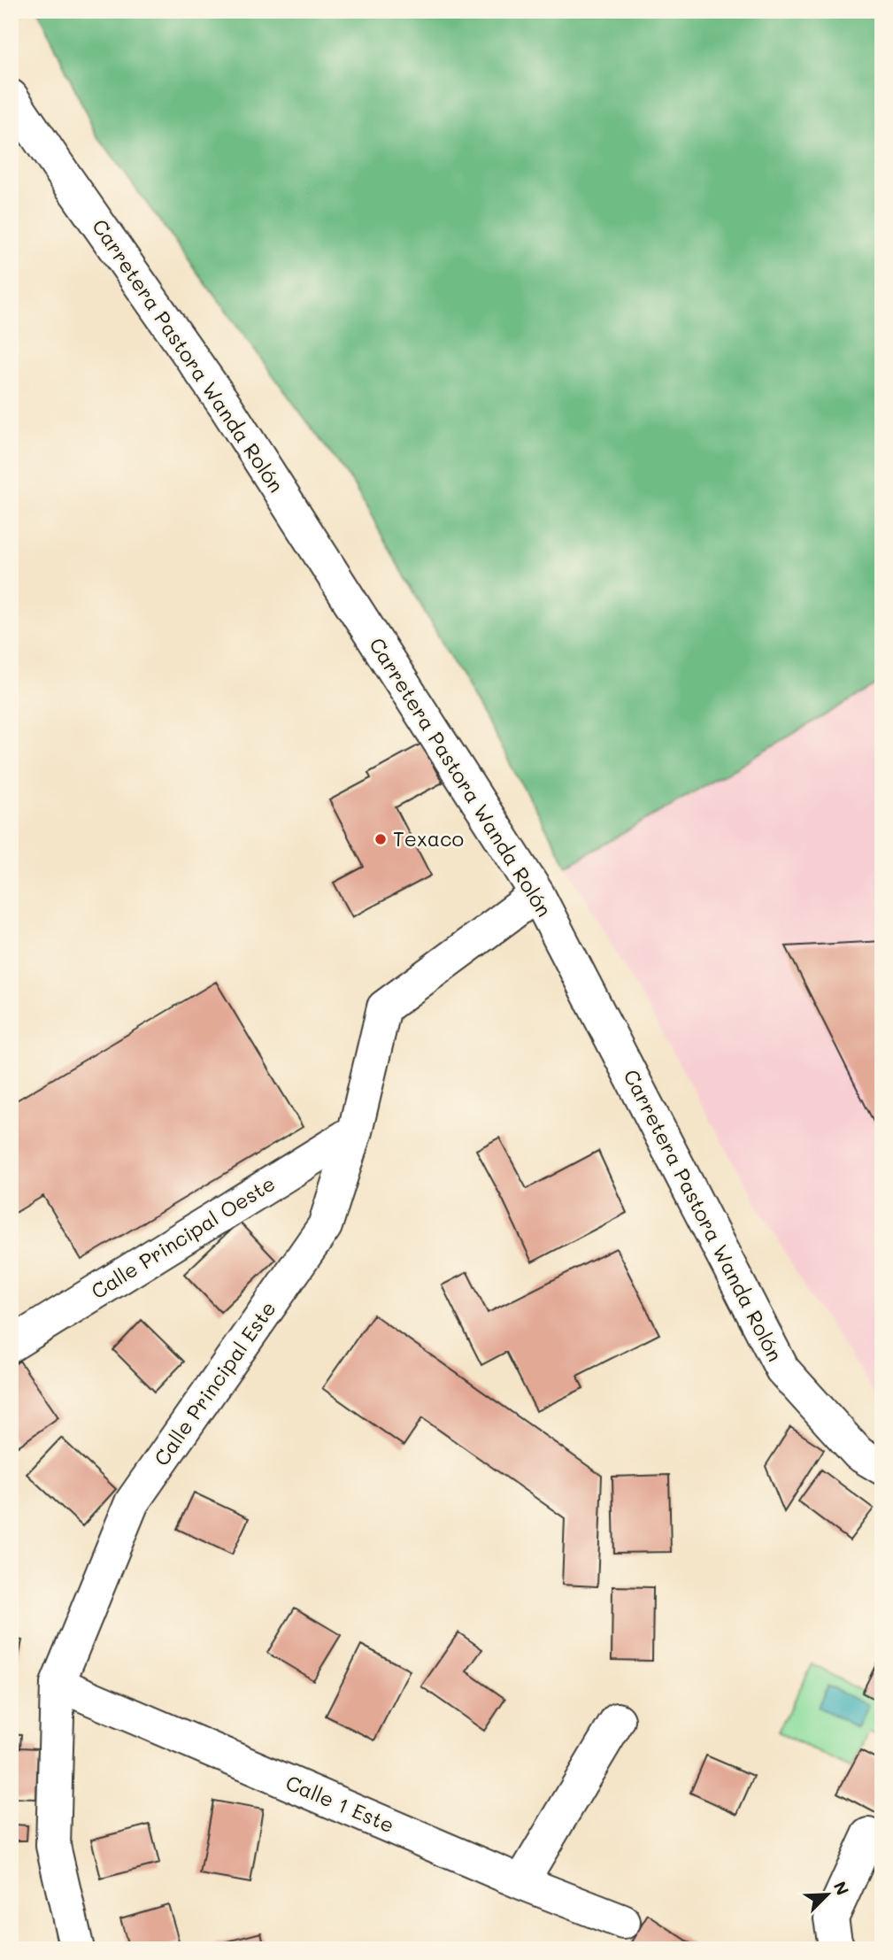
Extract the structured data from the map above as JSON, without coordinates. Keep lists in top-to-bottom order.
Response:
{
  "streets": {
    "street": [
      "Carretera Pastora Wanda Rolón",
      "Calle Principal Oeste",
      "Calle Principal Este",
      "Calle 1 Este"
    ]
  },
  "crossings": [
    ["Carretera Pastora Wanda Rolón", "Calle Principal Este"],
    ["Calle Principal Oeste", "Calle Principal Este"],
    ["Calle Principal Este", "Calle 1 Este"]
  ],
  "places": ["Texaco"],
  "north": "top right"
}
